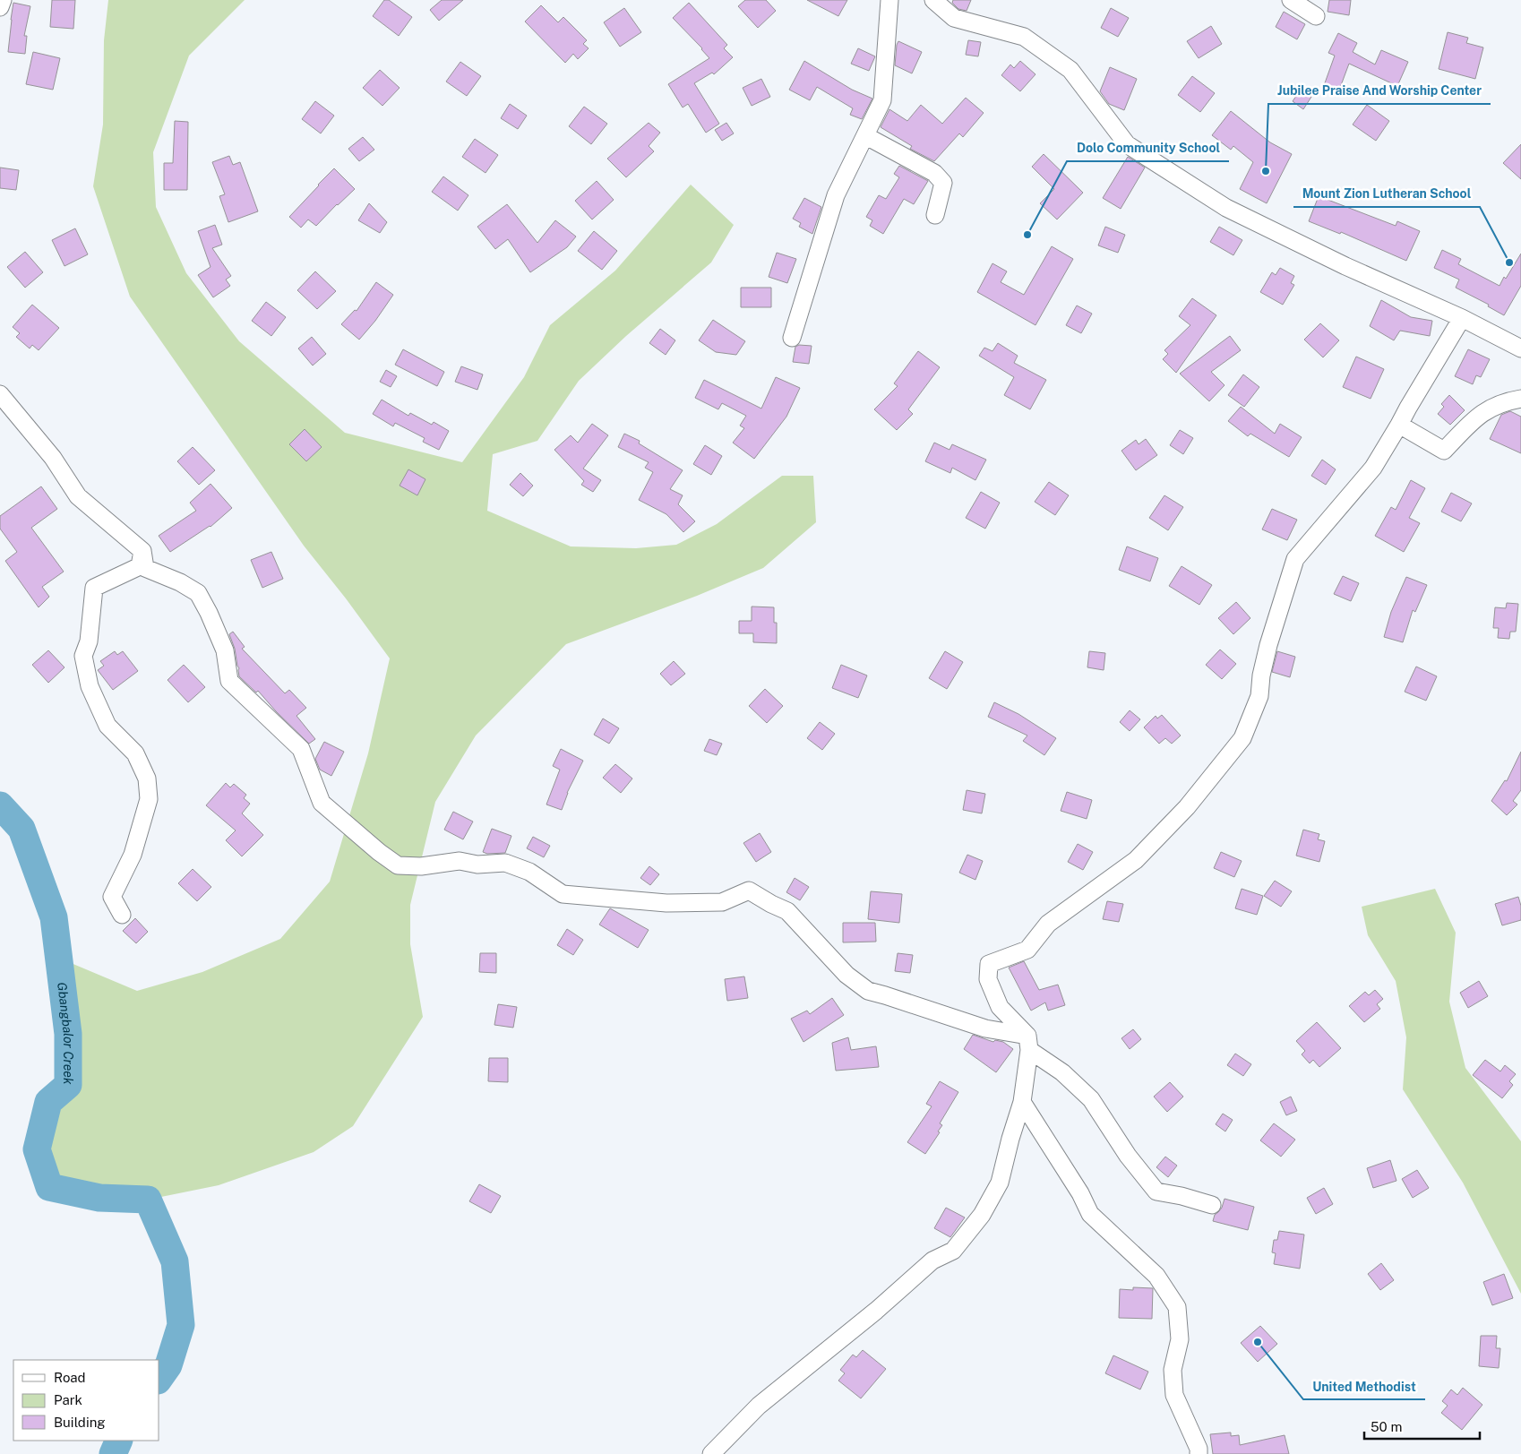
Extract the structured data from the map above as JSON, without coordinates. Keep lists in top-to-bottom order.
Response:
{
  "water": ["Gbangbalor Creek"],
  "places": [
    "Jubilee Praise And Worship Center",
    "Dolo Community School",
    "Mount Zion Lutheran School",
    "United Methodist"
  ],
  "legend": ["Road", "Park", "Building"],
  "scale_bar": "50 m"
}
